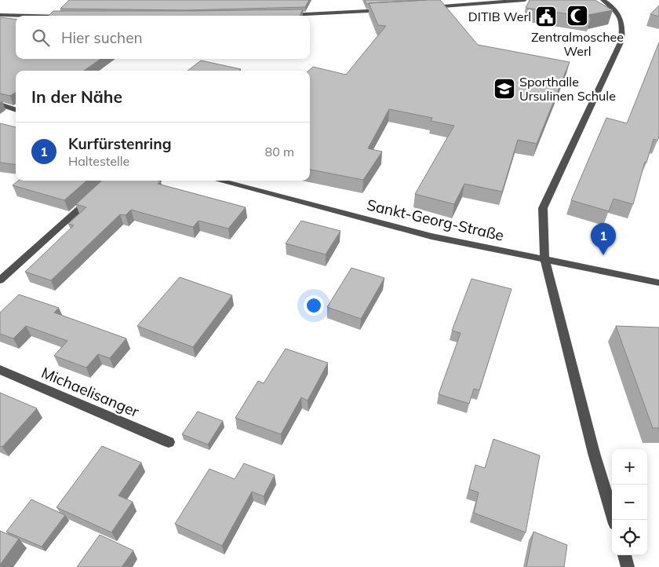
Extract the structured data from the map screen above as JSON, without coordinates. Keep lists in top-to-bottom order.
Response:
{
  "streets": {
    "street": ["Sankt-Georg-Straße", "Michaelisanger"]
  },
  "places": {
    "mosque": ["Zentralmoschee Werl"],
    "public building": ["DITIB Werl"],
    "school or university": ["Sporthalle Ursulinen Schule"]
  },
  "page": {
    "search": "Hier suchen",
    "heading": "In der Nähe",
    "list": [
      {
        "mark": "1",
        "name": "Kurfürstenring",
        "note": "Haltestelle",
        "value": "80 m"
      }
    ],
    "pins": "1",
    "map_buttons": ["+", "−"]
  }
}
